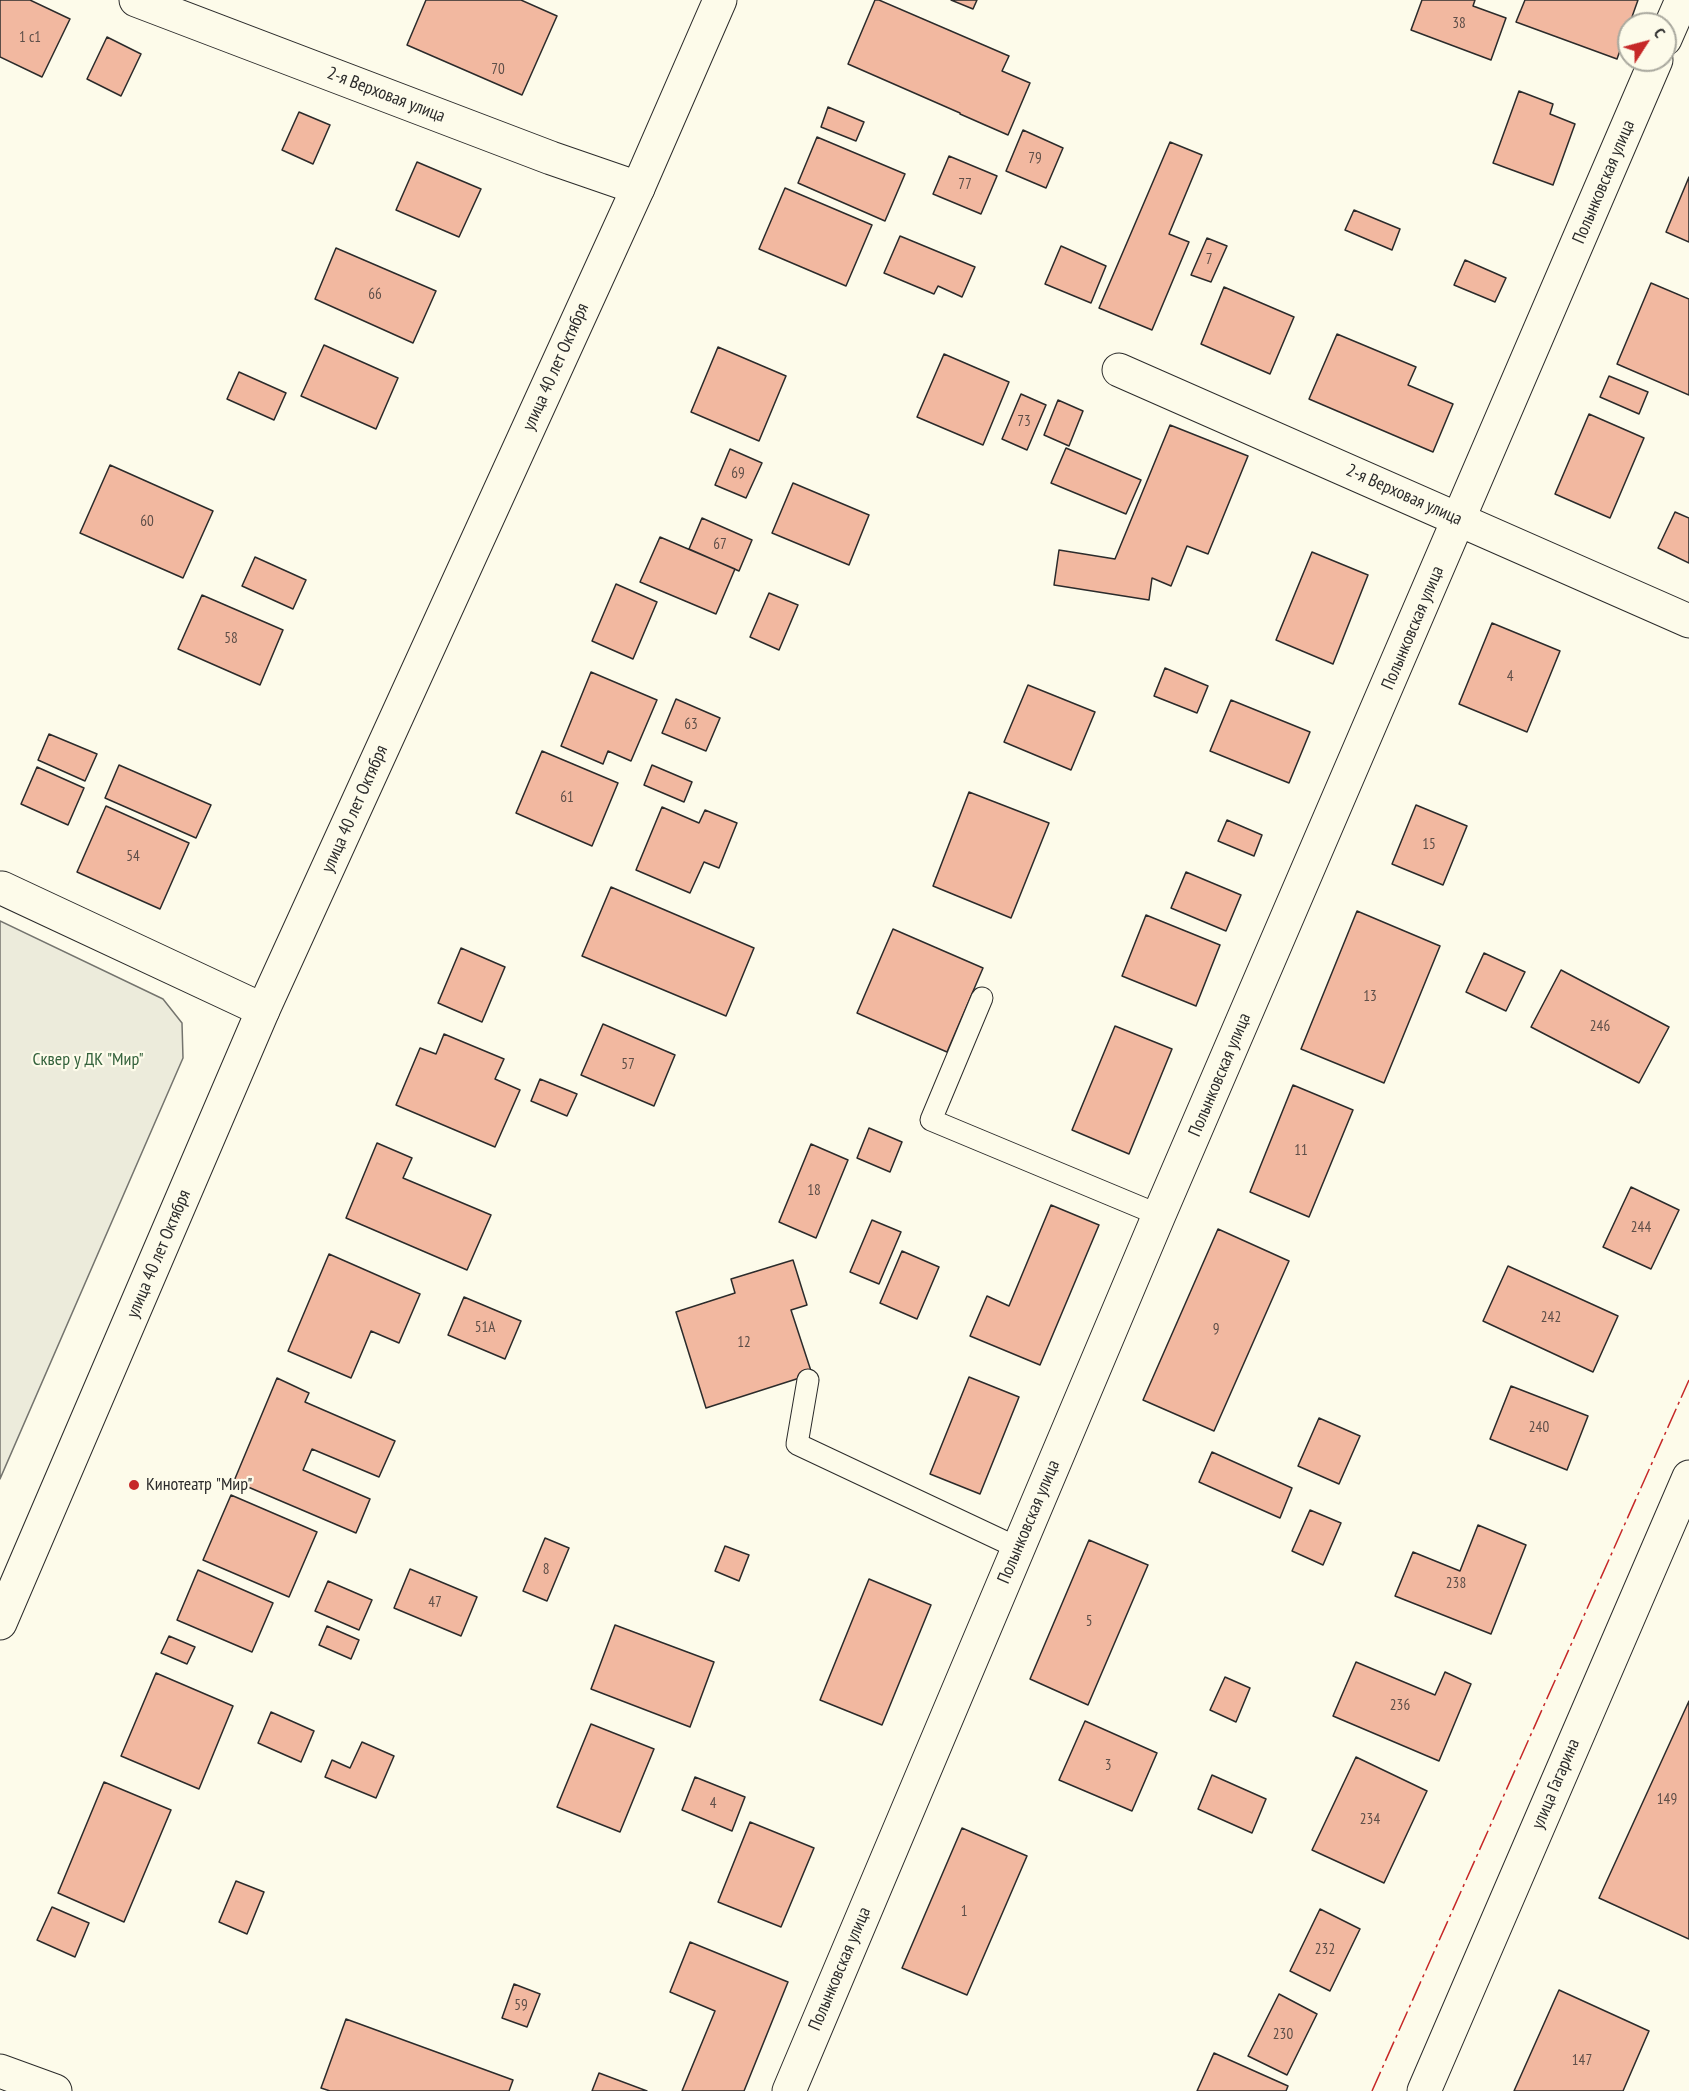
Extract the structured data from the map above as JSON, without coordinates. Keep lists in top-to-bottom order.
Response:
{
  "streets": {
    "street": [
      "2-я Верховая улица",
      "Полынковская улица",
      "улица 40 лет Октября",
      "улица Гагарина"
    ]
  },
  "crossings": [
    ["2-я Верховая улица", "Полынковская улица"],
    ["2-я Верховая улица", "улица 40 лет Октября"]
  ],
  "parks": ["Сквер у ДК \"Мир\""],
  "places": ["Кинотеатр \"Мир\""],
  "house_numbers": [
    "38",
    "1 с1",
    "70",
    "79",
    "77",
    "7",
    "66",
    "73",
    "69",
    "60",
    "67",
    "58",
    "4",
    "63",
    "61",
    "15",
    "54",
    "13",
    "246",
    "57",
    "11",
    "18",
    "244",
    "242",
    "51А",
    "9",
    "12",
    "240",
    "8",
    "238",
    "47",
    "5",
    "236",
    "3",
    "149",
    "4",
    "234",
    "1",
    "232",
    "59",
    "230",
    "147"
  ],
  "north": "top right"
}
